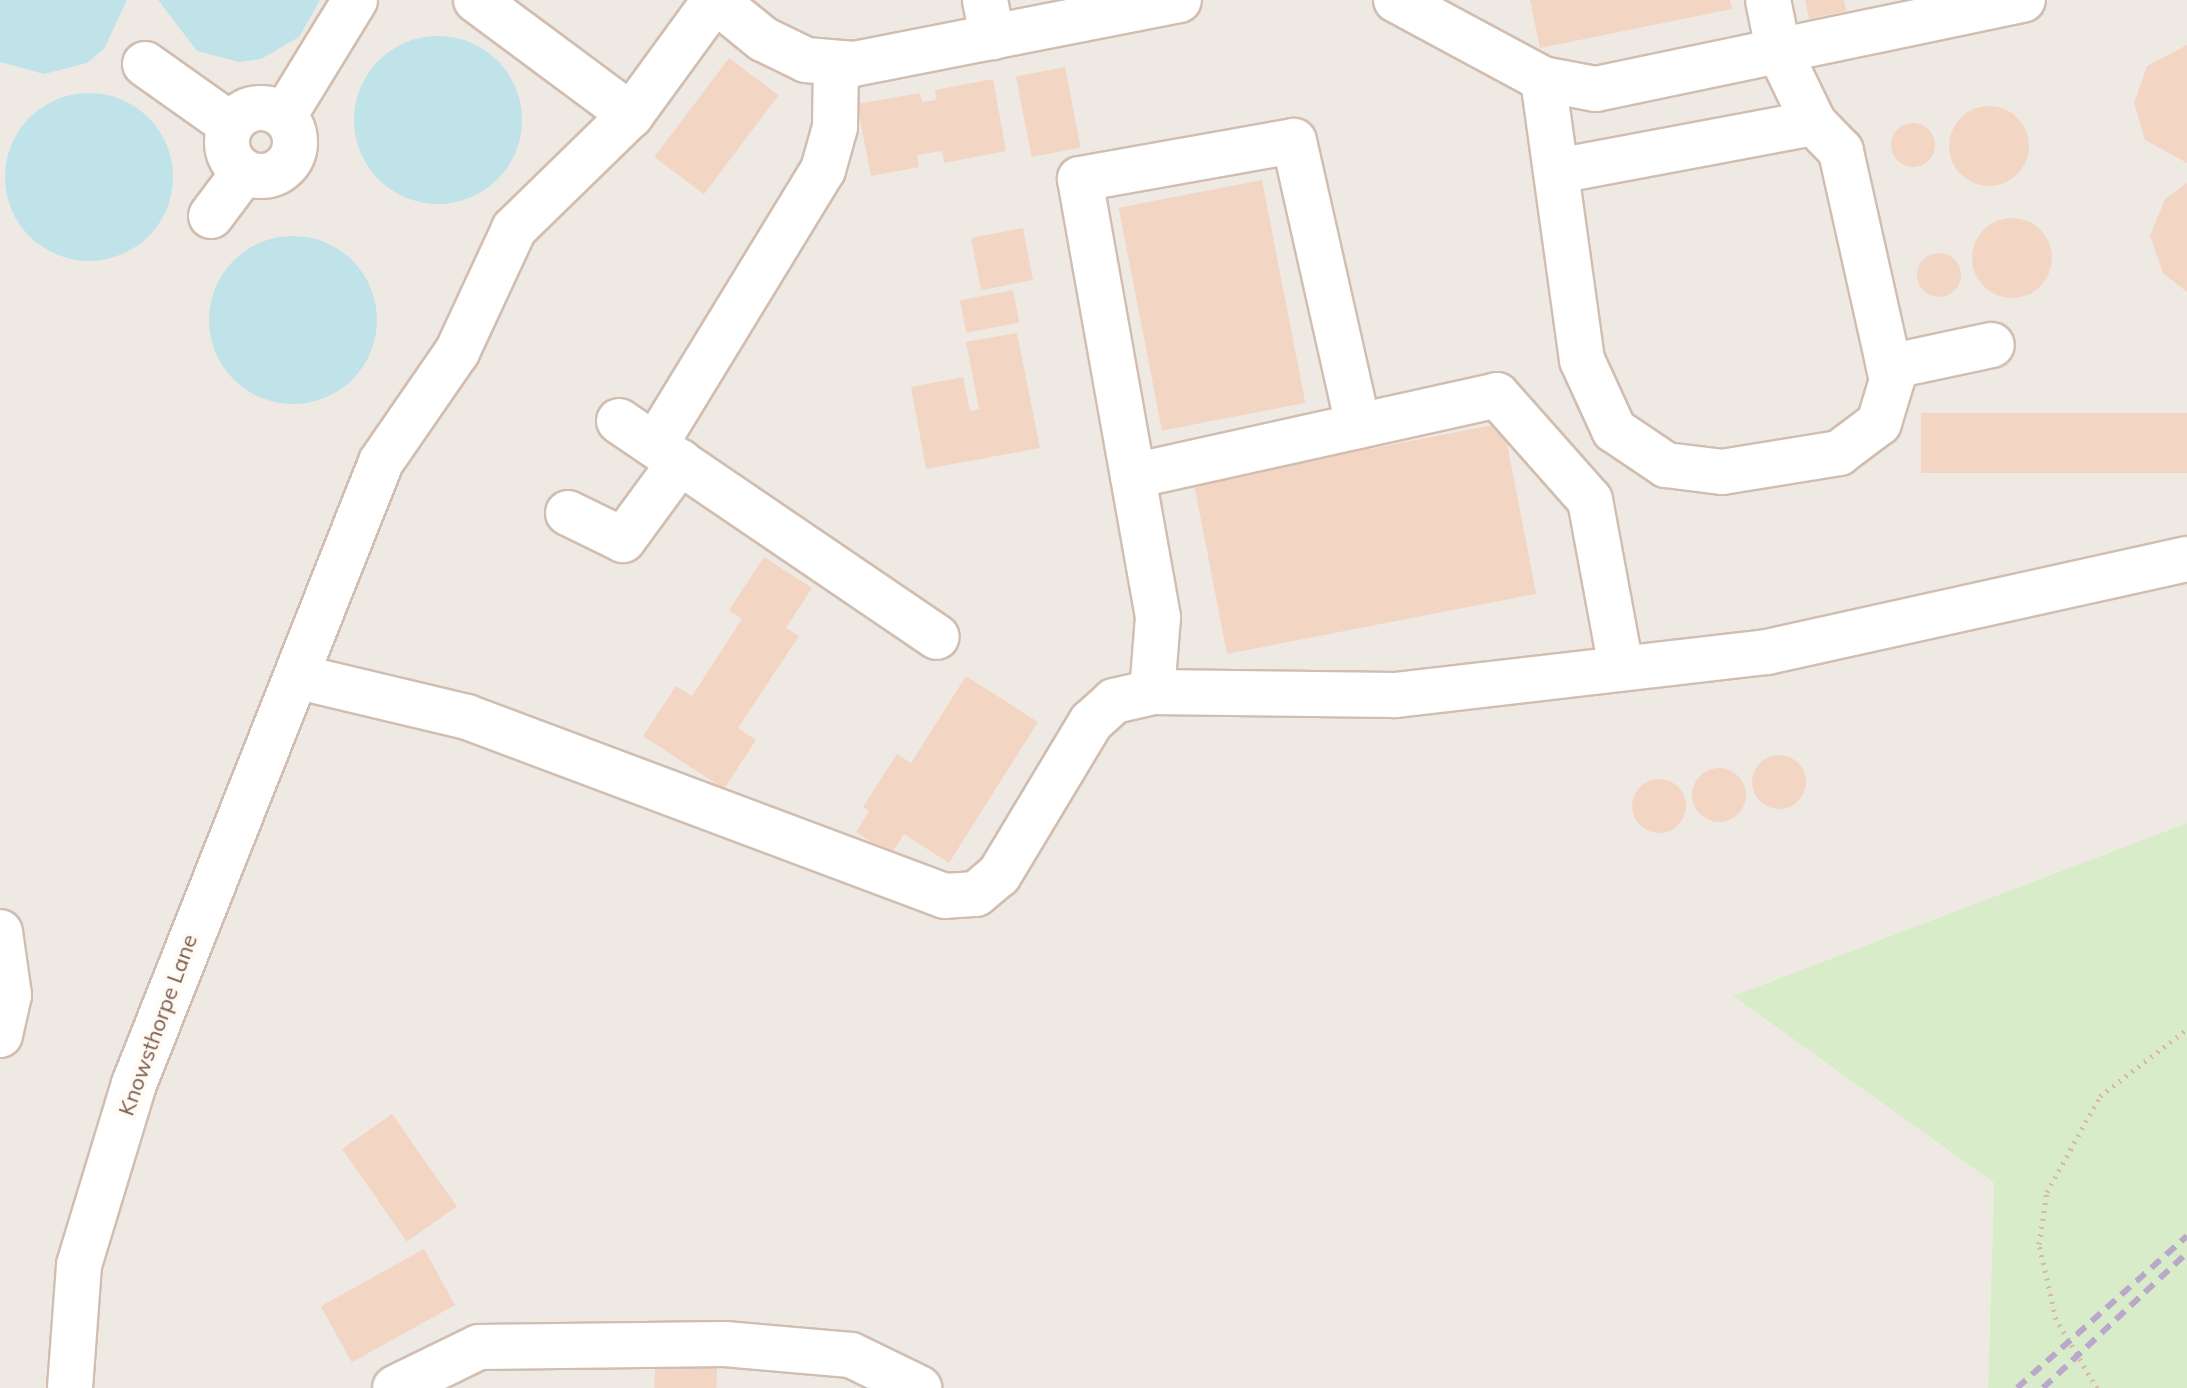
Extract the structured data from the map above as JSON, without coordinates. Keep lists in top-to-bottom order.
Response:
{
  "streets": {
    "street": ["Knowsthorpe Lane"]
  }
}
